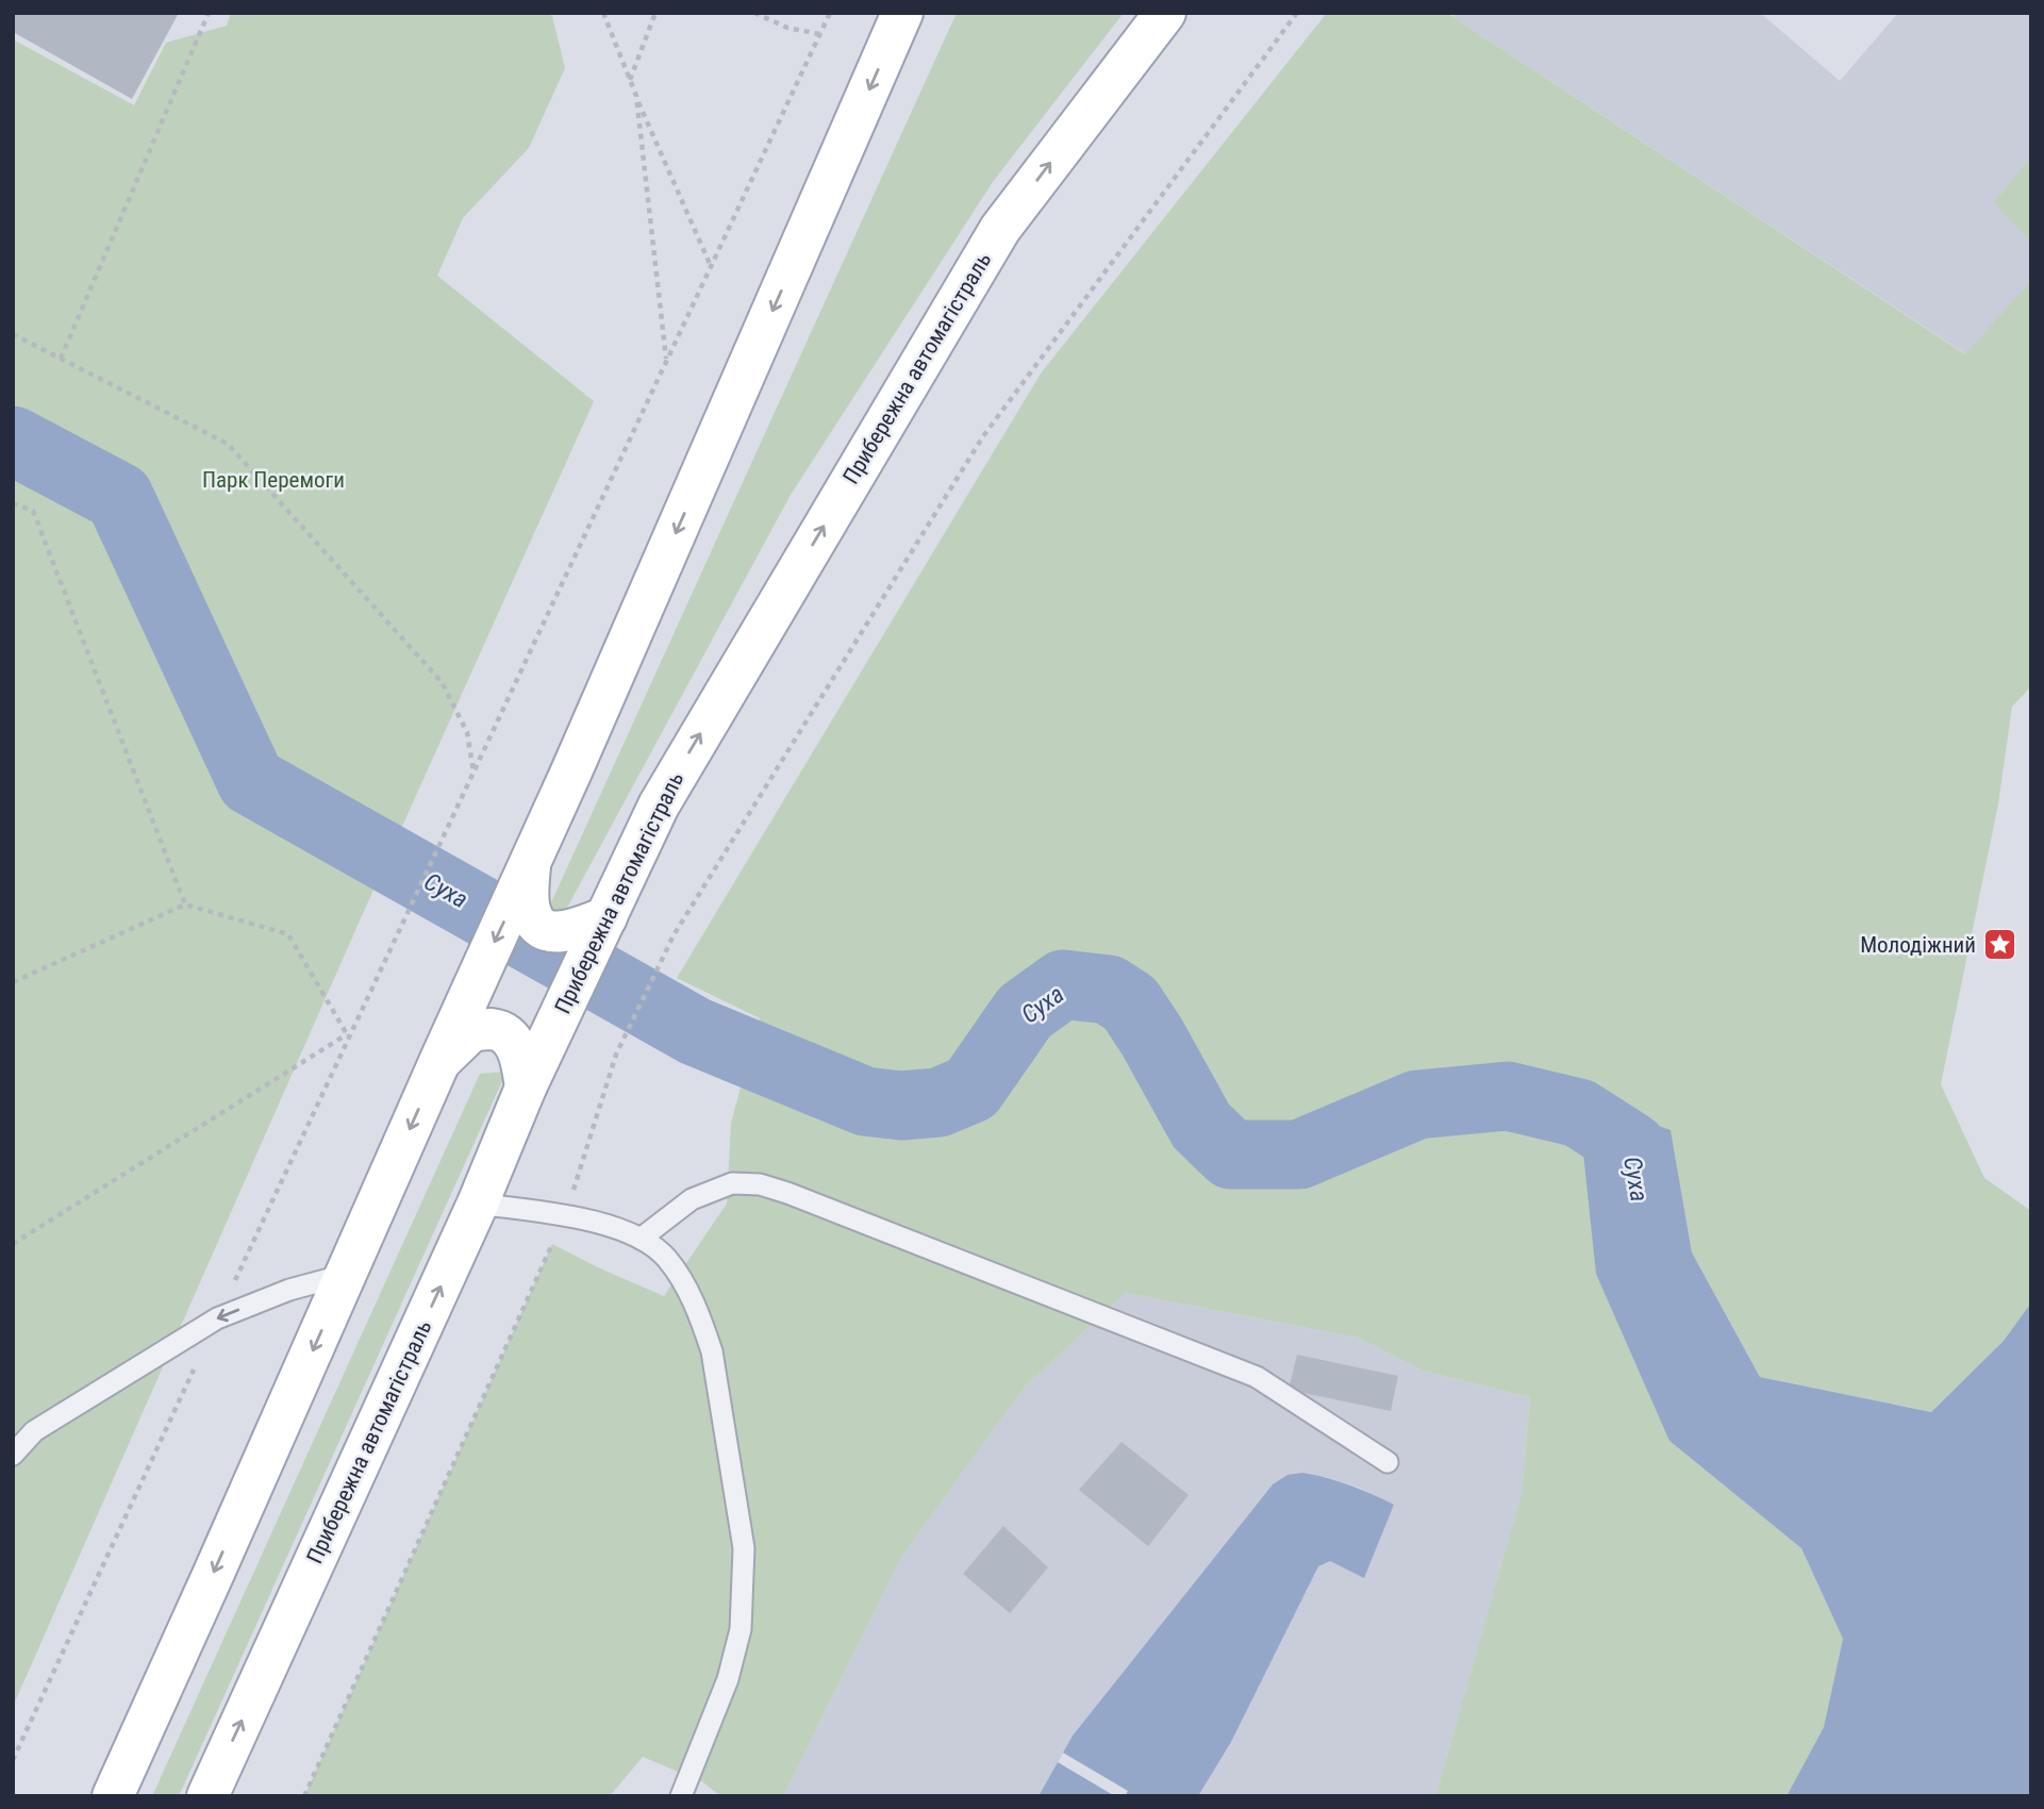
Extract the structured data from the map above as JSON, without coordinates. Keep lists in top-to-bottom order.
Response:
{
  "streets": {
    "main road": ["Прибережна автомагістраль"]
  },
  "water": ["Суха"],
  "parks": ["Парк Перемоги"],
  "places": {
    "place": ["Молодіжний"]
  }
}
